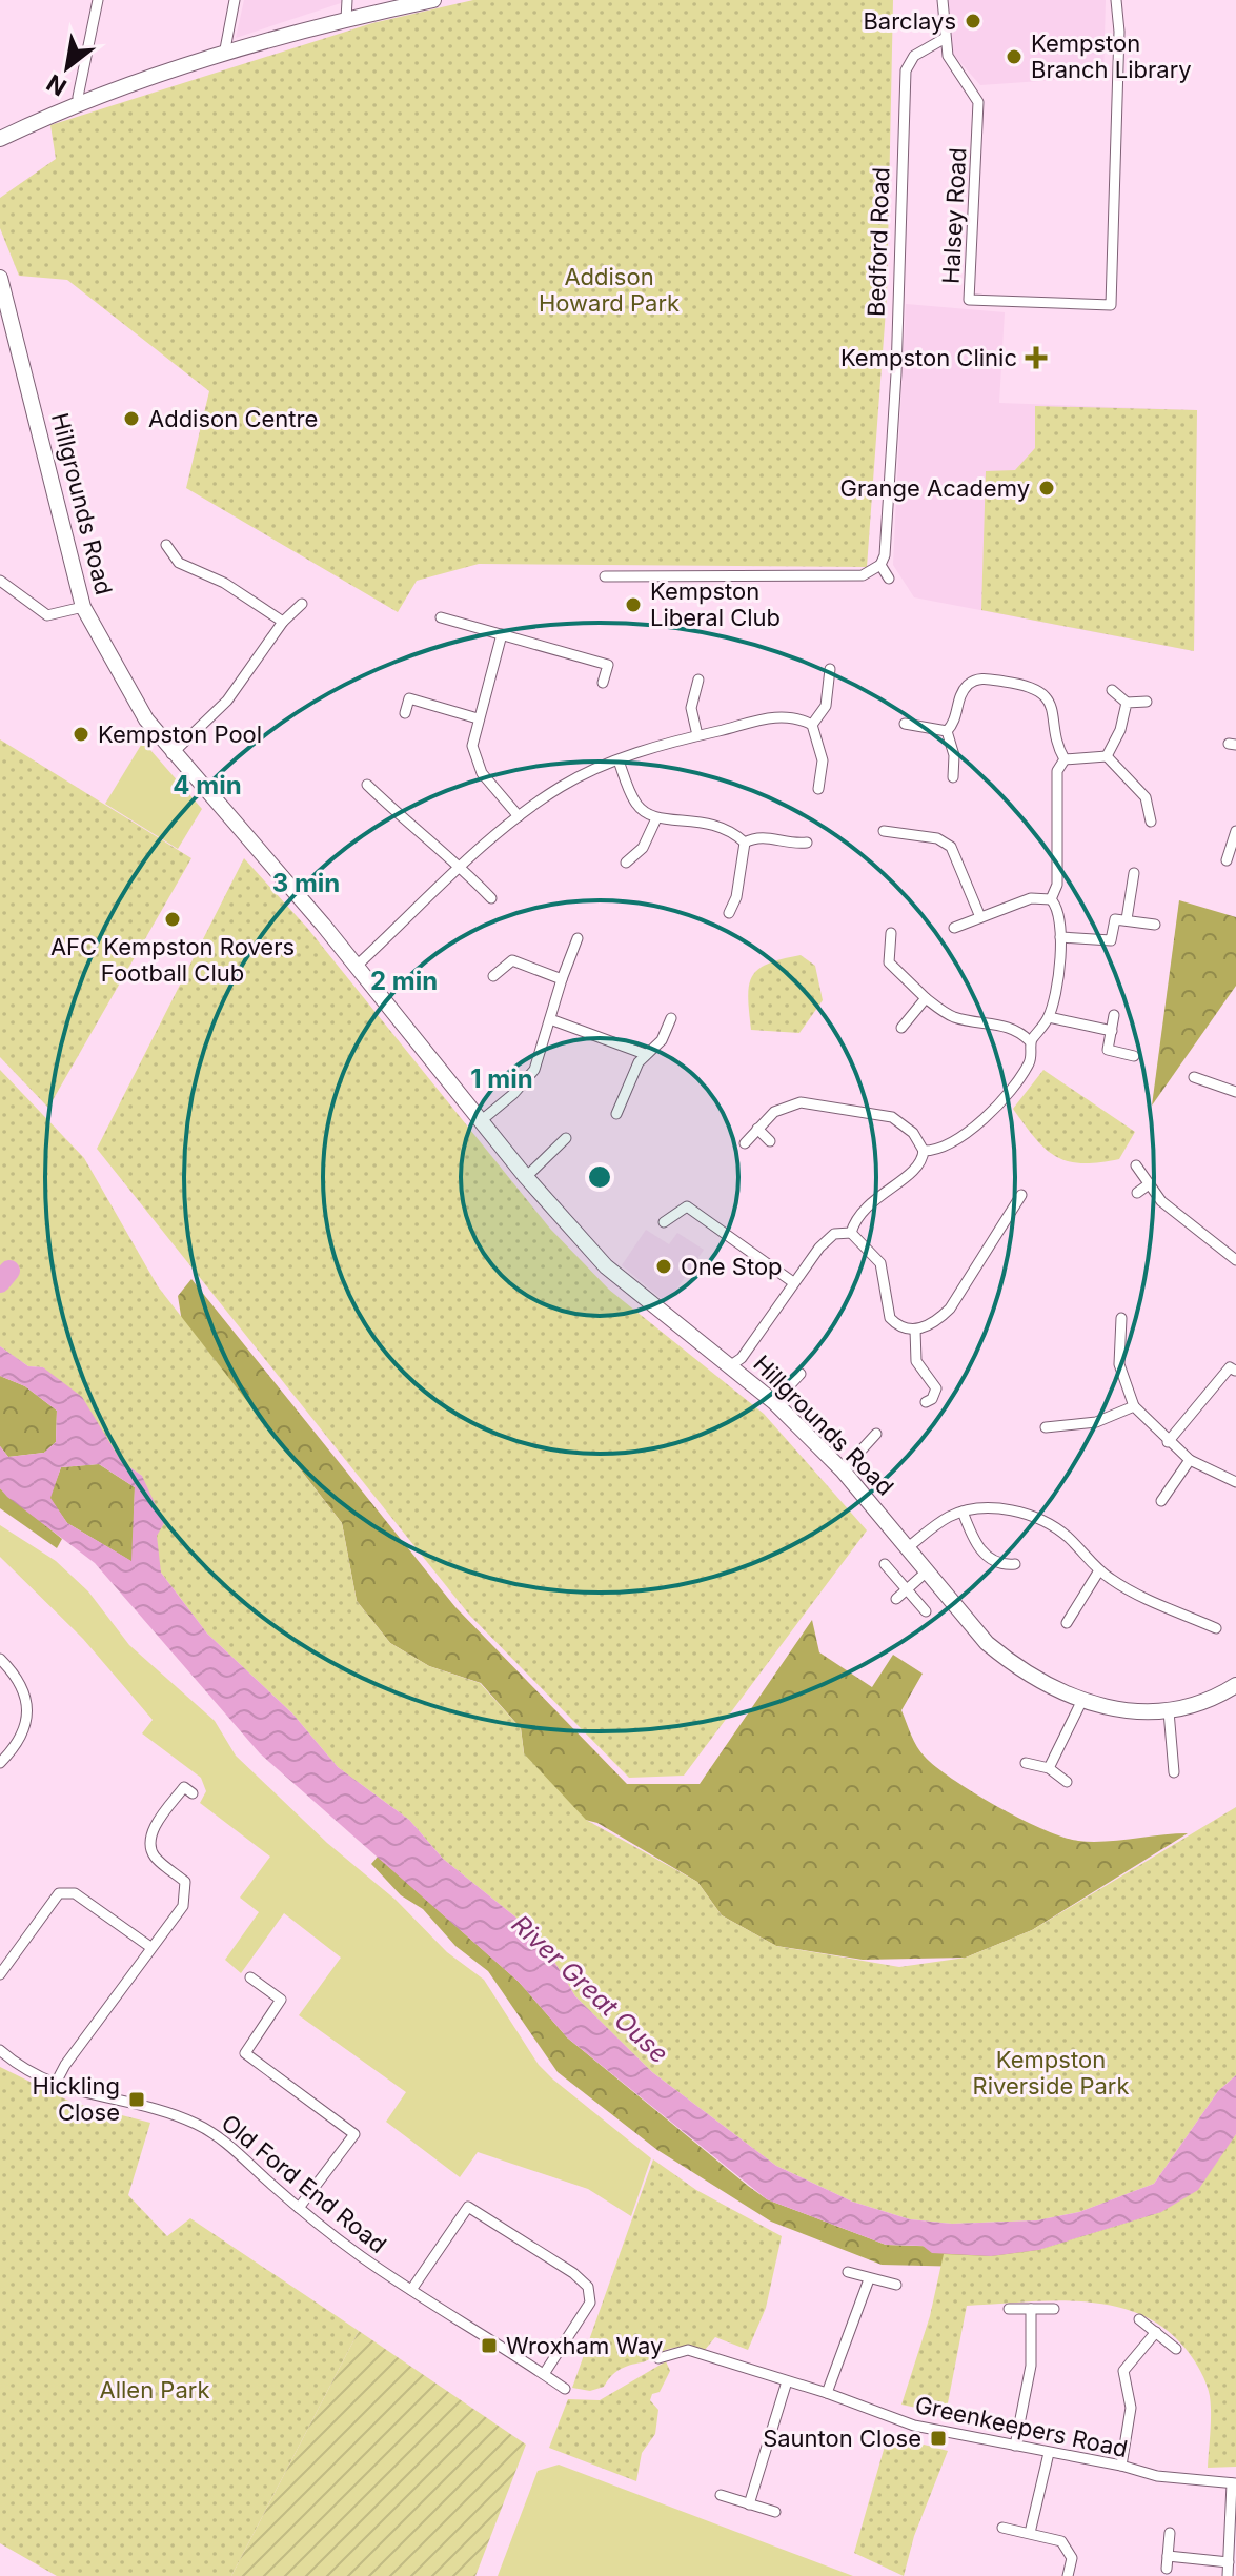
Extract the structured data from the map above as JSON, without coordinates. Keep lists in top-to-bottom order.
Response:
{
  "streets": {
    "street": [
      "Halsey Road",
      "Bedford Road",
      "Hillgrounds Road",
      "Old Ford End Road",
      "Greenkeepers Road"
    ]
  },
  "crossings": [
    ["Halsey Road", "Bedford Road"]
  ],
  "water": ["River Great Ouse"],
  "parks": ["Addison Howard Park", "Kempston Riverside Park", "Allen Park"],
  "places": {
    "other": [
      "Barclays",
      "Kempston Branch Library",
      "Addison Centre",
      "Grange Academy",
      "Kempston Liberal Club",
      "Kempston Pool",
      "AFC Kempston Rovers Football Club",
      "One Stop"
    ],
    "health": ["Kempston Clinic"],
    "transit": ["Hickling Close", "Wroxham Way", "Saunton Close"]
  },
  "north": "bottom left",
  "rings": [
    "4 min",
    "3 min",
    "2 min",
    "1 min"
  ]
}
